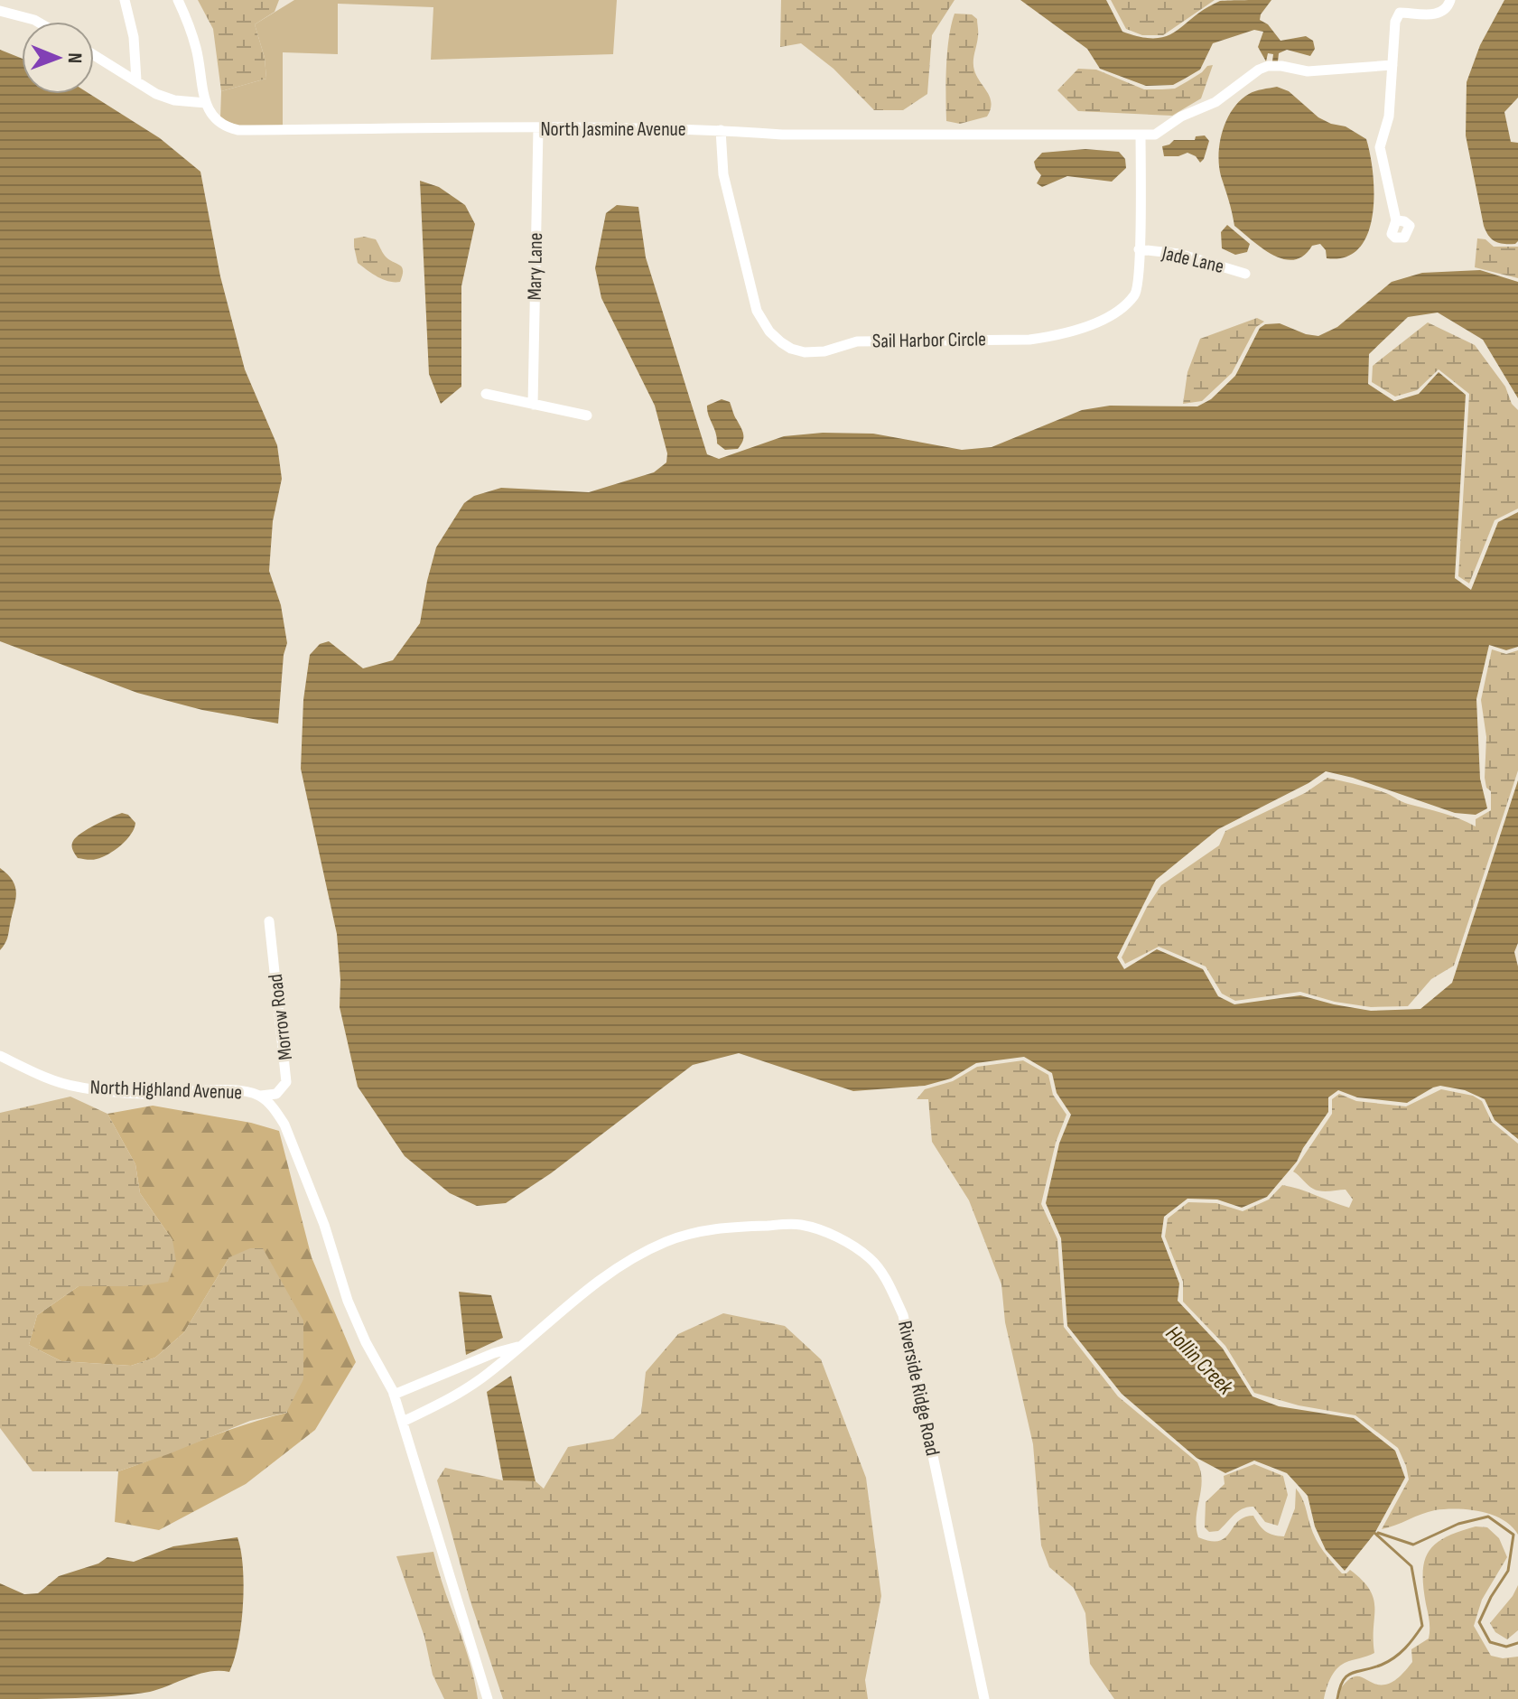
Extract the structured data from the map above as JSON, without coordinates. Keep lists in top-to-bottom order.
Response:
{
  "streets": {
    "street": [
      "North Jasmine Avenue",
      "Jade Lane",
      "Mary Lane",
      "Sail Harbor Circle",
      "Morrow Road",
      "North Highland Avenue",
      "Riverside Ridge Road"
    ]
  },
  "crossings": [
    ["North Jasmine Avenue", "Mary Lane"],
    ["North Jasmine Avenue", "Sail Harbor Circle"],
    ["Jade Lane", "Sail Harbor Circle"],
    ["Morrow Road", "North Highland Avenue"],
    ["North Highland Avenue", "Riverside Ridge Road"]
  ],
  "water": ["Hollin Creek"],
  "north": "right"
}
